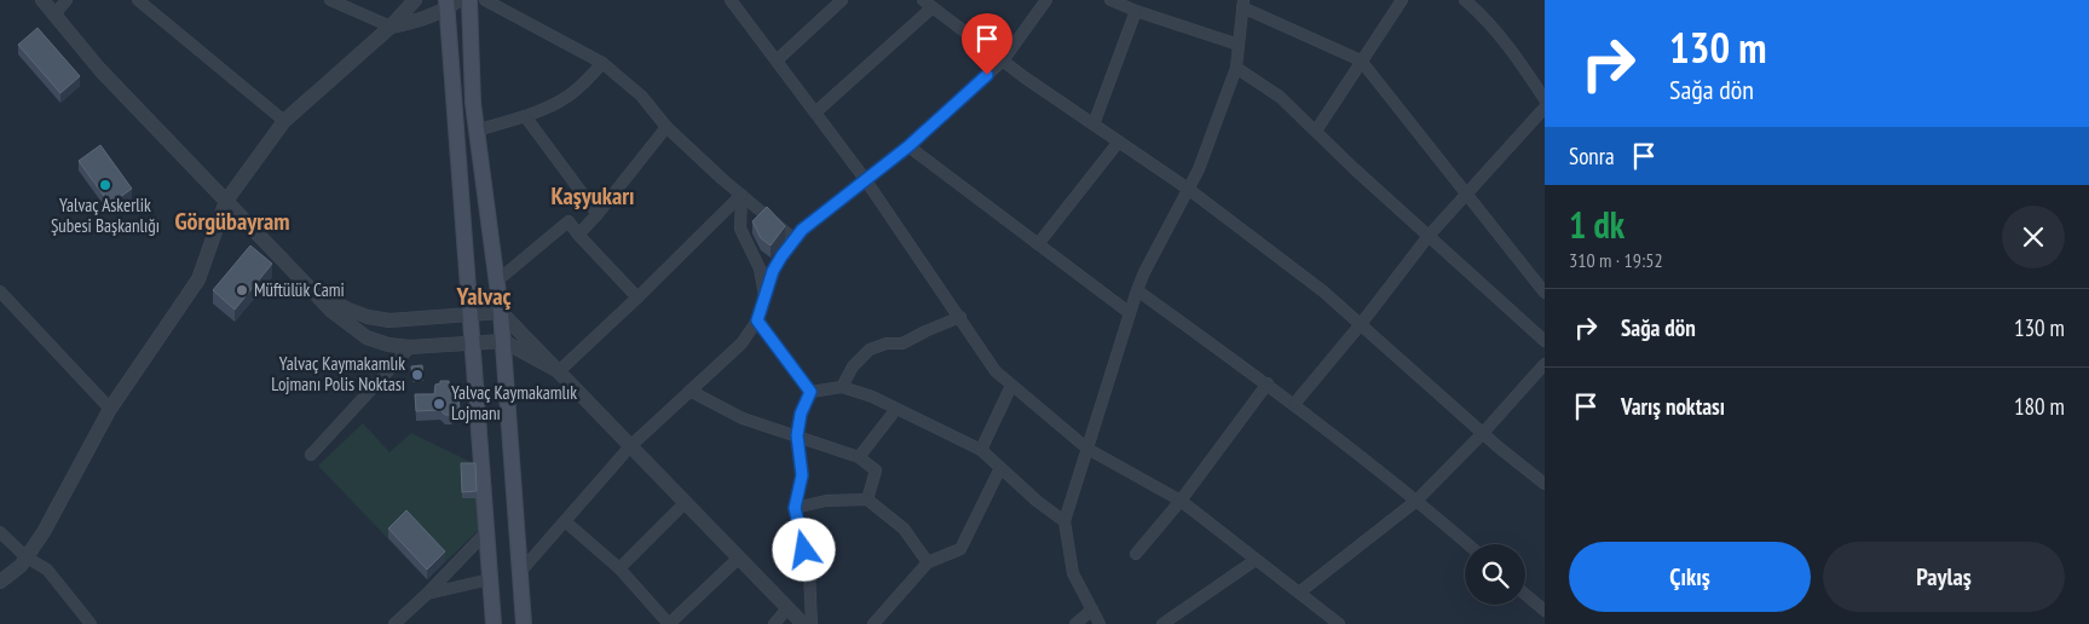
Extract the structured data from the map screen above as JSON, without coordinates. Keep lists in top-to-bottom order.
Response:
{
  "districts": ["Kaşyukarı", "Görgübayram", "Yalvaç"],
  "places": [
    "Yalvaç Askerlik Şubesi Başkanlığı",
    "Müftülük Cami",
    "Yalvaç Kaymakamlık Lojmanı Polis Noktası",
    "Yalvaç Kaymakamlık Lojmanı"
  ],
  "page": {
    "turn": ["130 m", "Sağa dön"],
    "then": "Sonra",
    "heading": ["1 dk", "310 m · 19:52"],
    "list": [
      {
        "name": "Sağa dön",
        "value": "130 m"
      },
      {
        "name": "Varış noktası",
        "value": "180 m"
      }
    ],
    "buttons": ["Çıkış", "Paylaş"]
  }
}
